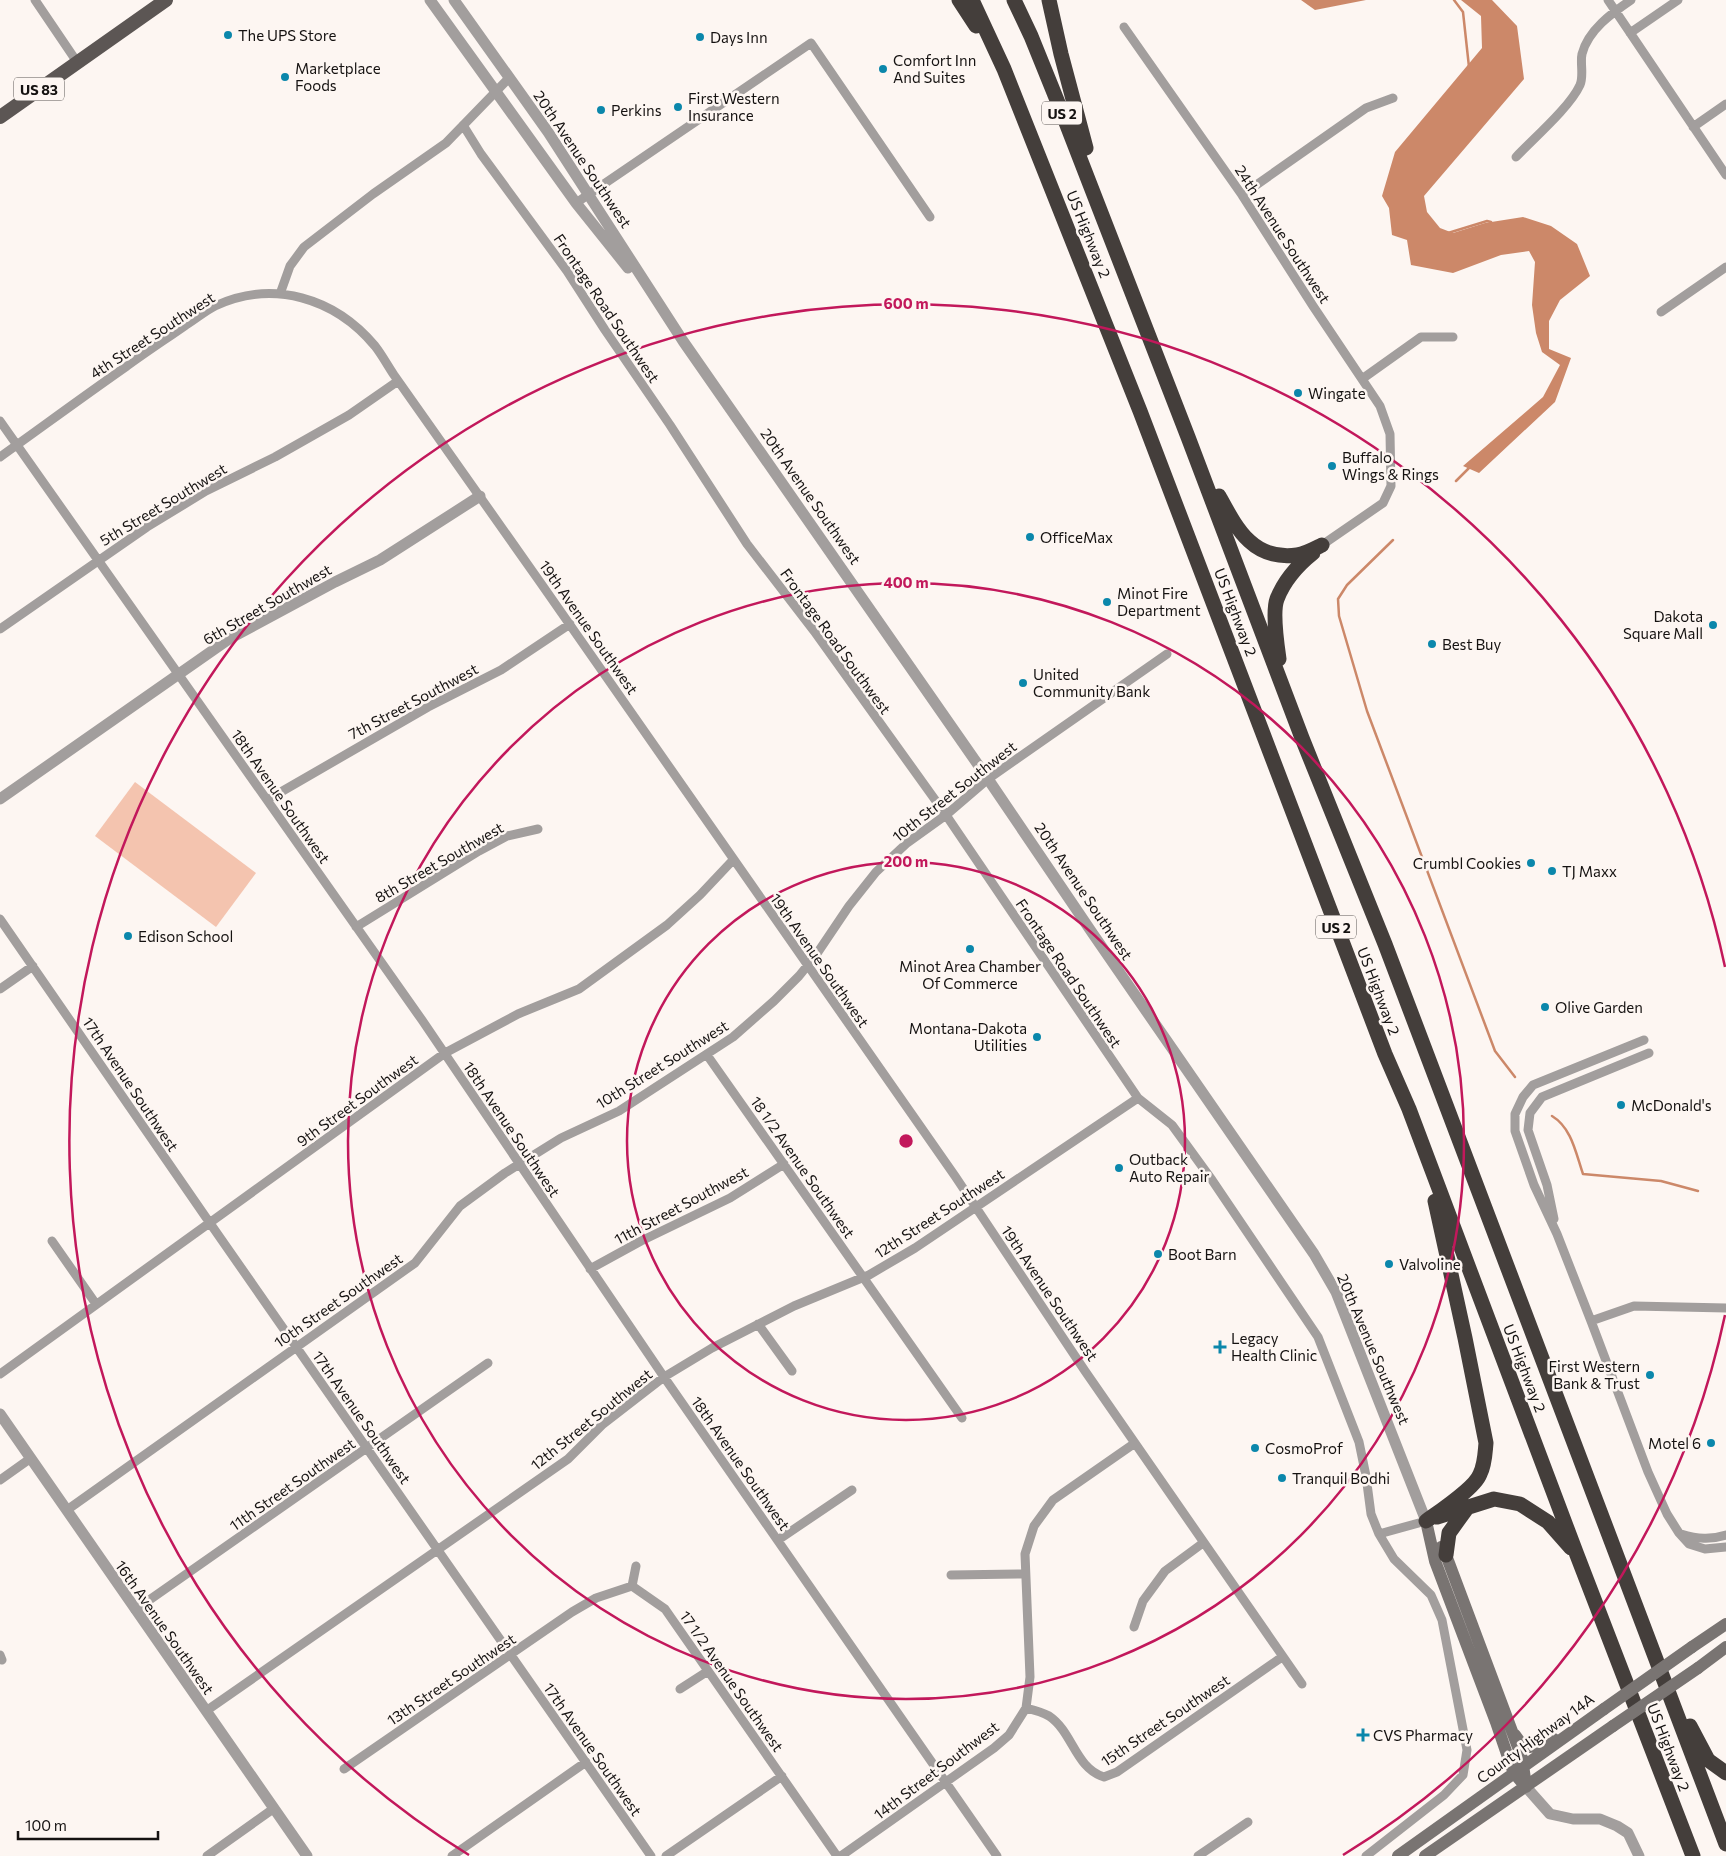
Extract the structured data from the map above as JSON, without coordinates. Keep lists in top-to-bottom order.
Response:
{
  "streets": {
    "highway": ["US 2", "US Highway 2"],
    "main road": ["US 83", "20th Avenue Southwest", "County Highway 14A"],
    "street": [
      "24th Avenue Southwest",
      "Frontage Road Southwest",
      "4th Street Southwest",
      "5th Street Southwest",
      "6th Street Southwest",
      "19th Avenue Southwest",
      "7th Street Southwest",
      "10th Street Southwest",
      "18th Avenue Southwest",
      "8th Street Southwest",
      "17th Avenue Southwest",
      "9th Street Southwest",
      "18 1/2 Avenue Southwest",
      "11th Street Southwest",
      "12th Street Southwest",
      "16th Avenue Southwest",
      "13th Street Southwest",
      "17 1/2 Avenue Southwest",
      "15th Street Southwest",
      "14th Street Southwest"
    ]
  },
  "crossings": [
    ["20th Avenue Southwest", "10th Street Southwest"],
    ["20th Avenue Southwest", "County Highway 14A"],
    ["Frontage Road Southwest", "10th Street Southwest"],
    ["Frontage Road Southwest", "12th Street Southwest"],
    ["4th Street Southwest", "19th Avenue Southwest"],
    ["4th Street Southwest", "18th Avenue Southwest"],
    ["5th Street Southwest", "19th Avenue Southwest"],
    ["5th Street Southwest", "18th Avenue Southwest"],
    ["6th Street Southwest", "19th Avenue Southwest"],
    ["6th Street Southwest", "18th Avenue Southwest"],
    ["19th Avenue Southwest", "7th Street Southwest"],
    ["19th Avenue Southwest", "10th Street Southwest"],
    ["19th Avenue Southwest", "9th Street Southwest"],
    ["19th Avenue Southwest", "12th Street Southwest"],
    ["19th Avenue Southwest", "15th Street Southwest"],
    ["19th Avenue Southwest", "14th Street Southwest"],
    ["7th Street Southwest", "18th Avenue Southwest"],
    ["10th Street Southwest", "18th Avenue Southwest"],
    ["10th Street Southwest", "17th Avenue Southwest"],
    ["10th Street Southwest", "18 1/2 Avenue Southwest"],
    ["10th Street Southwest", "16th Avenue Southwest"],
    ["18th Avenue Southwest", "8th Street Southwest"],
    ["18th Avenue Southwest", "9th Street Southwest"],
    ["18th Avenue Southwest", "11th Street Southwest"],
    ["18th Avenue Southwest", "12th Street Southwest"],
    ["18th Avenue Southwest", "14th Street Southwest"],
    ["17th Avenue Southwest", "9th Street Southwest"],
    ["17th Avenue Southwest", "11th Street Southwest"],
    ["17th Avenue Southwest", "12th Street Southwest"],
    ["17th Avenue Southwest", "13th Street Southwest"],
    ["18 1/2 Avenue Southwest", "11th Street Southwest"],
    ["18 1/2 Avenue Southwest", "12th Street Southwest"],
    ["11th Street Southwest", "16th Avenue Southwest"],
    ["12th Street Southwest", "16th Avenue Southwest"],
    ["13th Street Southwest", "17 1/2 Avenue Southwest"],
    ["15th Street Southwest", "14th Street Southwest"]
  ],
  "places": {
    "other": [
      "The UPS Store",
      "Days Inn",
      "Comfort Inn And Suites",
      "Marketplace Foods",
      "First Western Insurance",
      "Perkins",
      "Wingate",
      "Buffalo Wings & Rings",
      "OfficeMax",
      "Minot Fire Department",
      "Dakota Square Mall",
      "Best Buy",
      "United Community Bank",
      "Crumbl Cookies",
      "TJ Maxx",
      "Edison School",
      "Minot Area Chamber Of Commerce",
      "Olive Garden",
      "Montana-Dakota Utilities",
      "McDonald's",
      "Outback Auto Repair",
      "Boot Barn",
      "Valvoline",
      "First Western Bank & Trust",
      "Motel 6",
      "CosmoProf",
      "Tranquil Bodhi"
    ],
    "health": ["Legacy Health Clinic", "CVS Pharmacy"]
  },
  "scale_bar": "100 m",
  "rings": ["600 m", "400 m", "200 m"]
}
